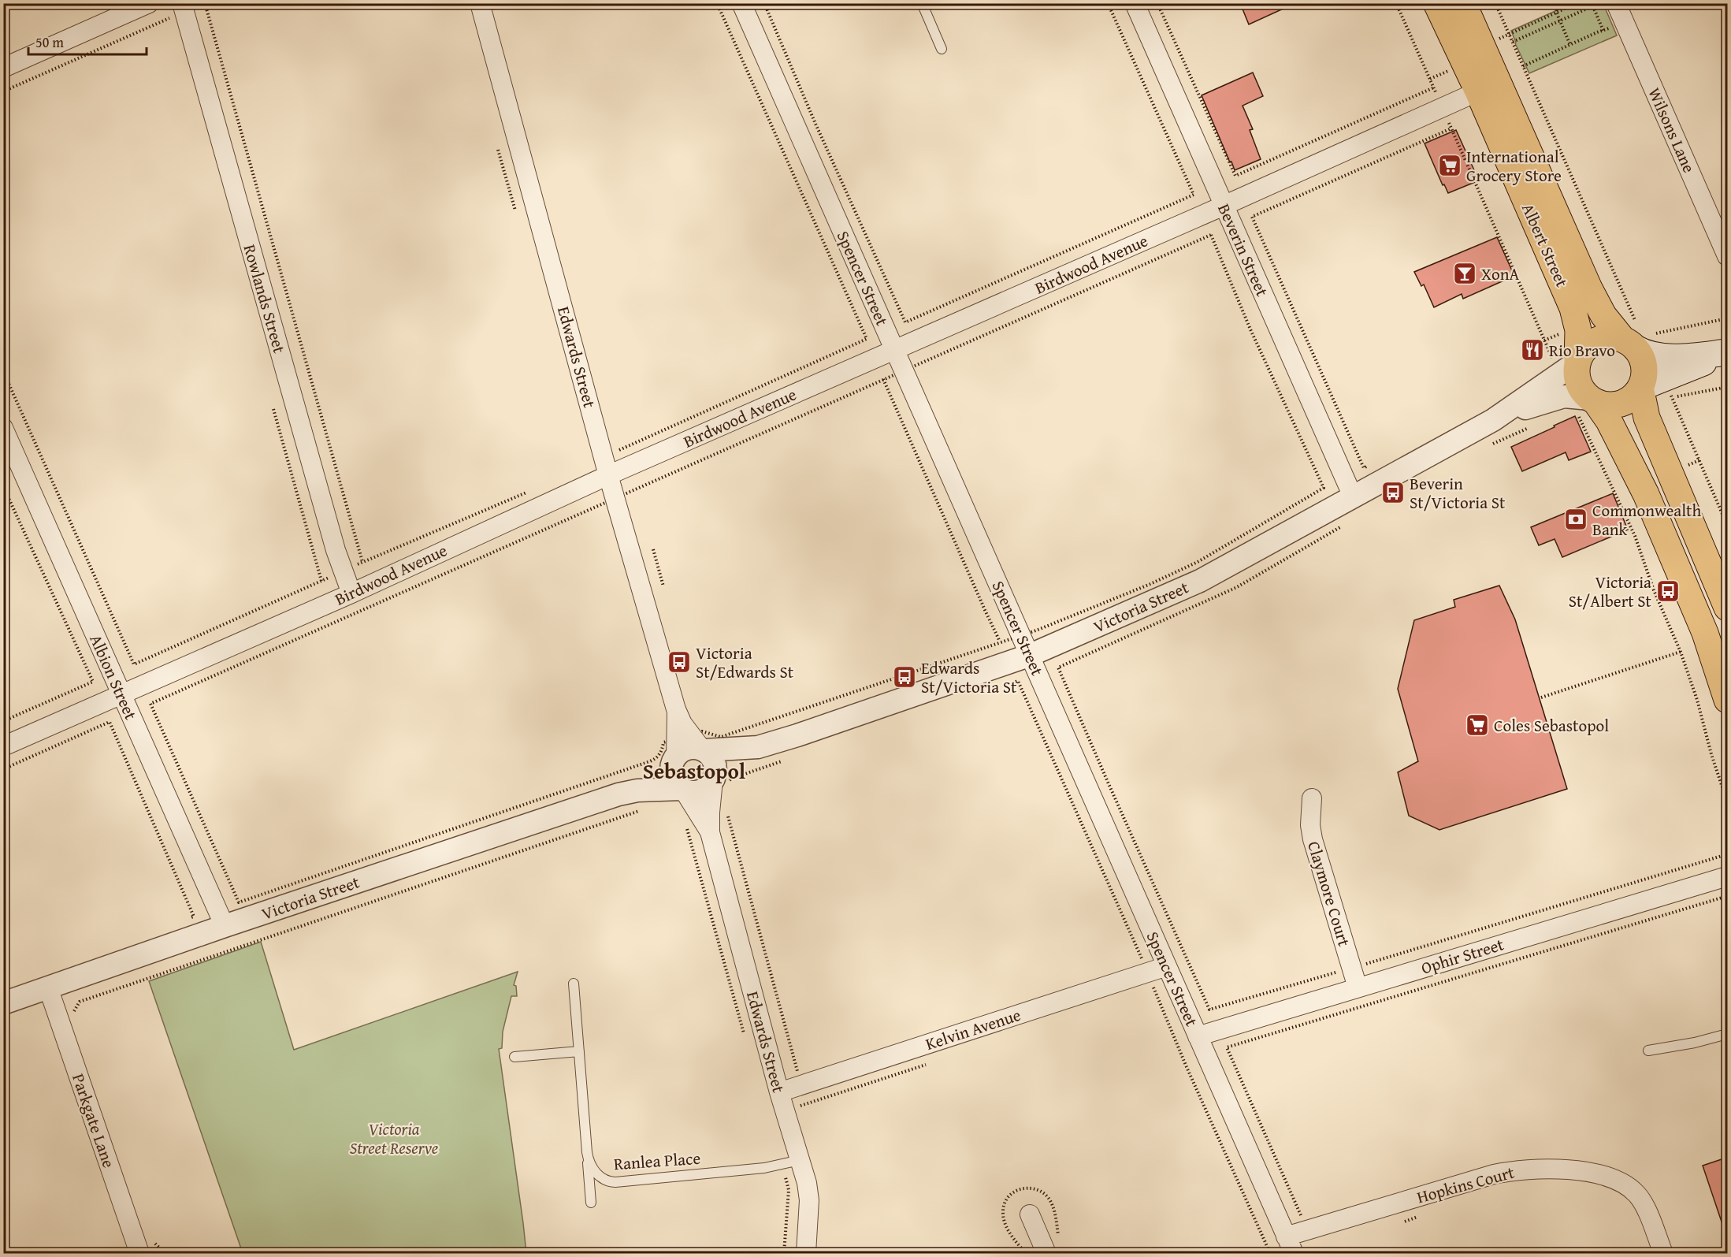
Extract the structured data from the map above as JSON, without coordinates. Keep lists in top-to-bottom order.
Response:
{
  "streets": {
    "highway": ["Albert Street"],
    "street": [
      "Wilsons Lane",
      "Beverin Street",
      "Birdwood Avenue",
      "Spencer Street",
      "Rowlands Street",
      "Edwards Street",
      "Victoria Street",
      "Albion Street",
      "Claymore Court",
      "Ophir Street",
      "Kelvin Avenue",
      "Parkgate Lane",
      "Hopkins Court"
    ],
    "lane": ["Ranlea Place"]
  },
  "crossings": [
    ["Albert Street", "Birdwood Avenue"],
    ["Albert Street", "Victoria Street"],
    ["Beverin Street", "Birdwood Avenue"],
    ["Beverin Street", "Victoria Street"],
    ["Birdwood Avenue", "Spencer Street"],
    ["Birdwood Avenue", "Rowlands Street"],
    ["Birdwood Avenue", "Edwards Street"],
    ["Birdwood Avenue", "Albion Street"],
    ["Spencer Street", "Victoria Street"],
    ["Spencer Street", "Ophir Street"],
    ["Spencer Street", "Kelvin Avenue"],
    ["Spencer Street", "Hopkins Court"],
    ["Edwards Street", "Victoria Street"],
    ["Edwards Street", "Kelvin Avenue"],
    ["Edwards Street", "Ranlea Place"],
    ["Victoria Street", "Albion Street"],
    ["Victoria Street", "Parkgate Lane"],
    ["Claymore Court", "Ophir Street"]
  ],
  "districts": ["Sebastopol"],
  "parks": ["Victoria Street Reserve"],
  "places": {
    "supermarket": ["International Grocery Store", "Coles Sebastopol"],
    "bar": ["XonA"],
    "restaurant": ["Rio Bravo"],
    "bus stop": [
      "Beverin St/Victoria St",
      "Victoria St/Albert St",
      "Victoria St/Edwards St",
      "Edwards St/Victoria St"
    ],
    "bank": ["Commonwealth Bank"]
  },
  "scale_bar": "50 m"
}
